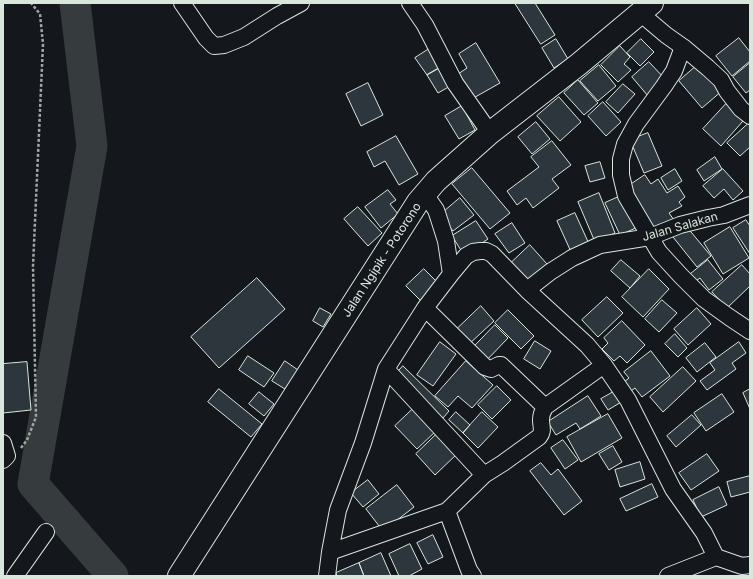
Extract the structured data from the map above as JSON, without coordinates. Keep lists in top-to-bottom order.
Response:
{
  "streets": {
    "street": ["Jalan Salakan", "Jalan Ngipik - Potorono"]
  }
}
